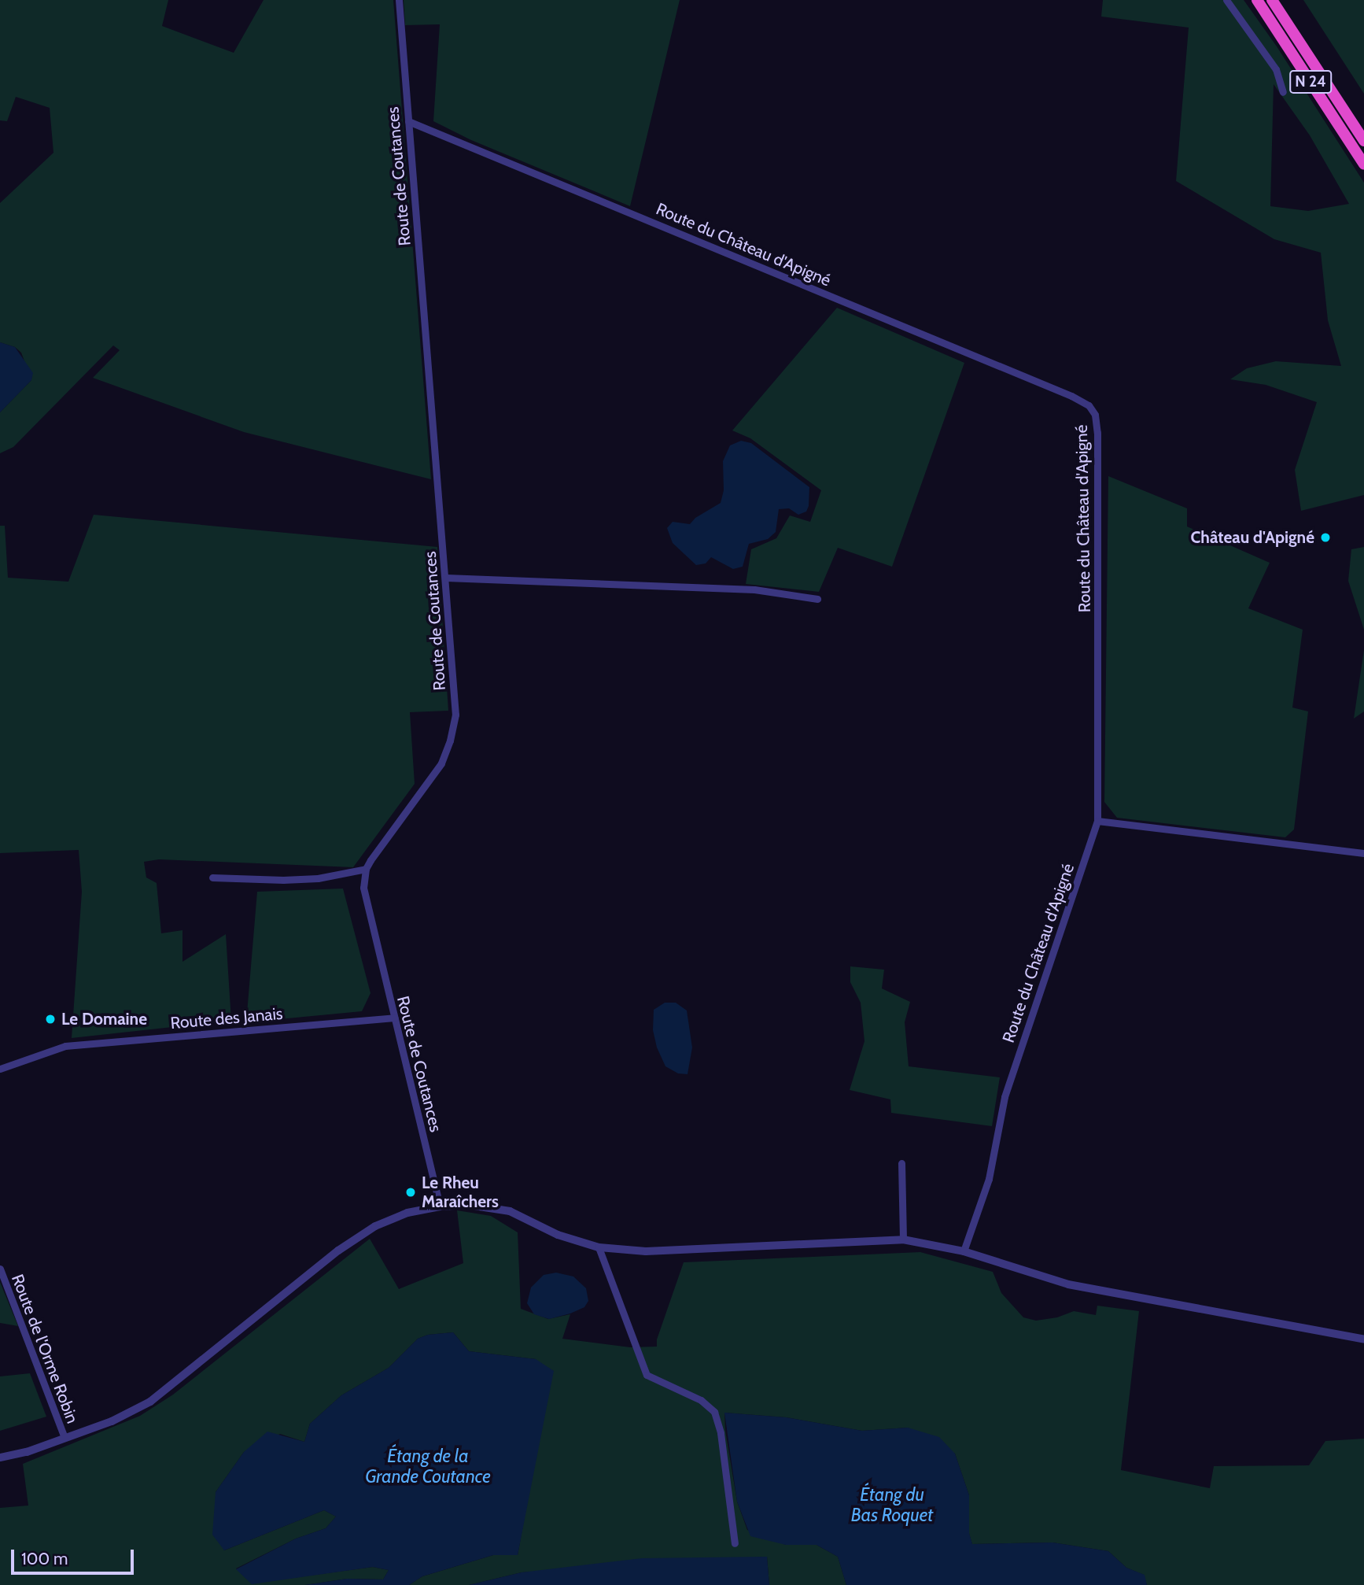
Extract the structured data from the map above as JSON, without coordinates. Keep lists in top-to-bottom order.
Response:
{
  "streets": {
    "highway": ["N 24"],
    "street": [
      "Route de Coutances",
      "Route du Château d'Apigné",
      "Route des Janais",
      "Route de l'Orme Robin"
    ]
  },
  "crossings": [
    ["Route de Coutances", "Route du Château d'Apigné"],
    ["Route de Coutances", "Route des Janais"]
  ],
  "water": ["Étang de la Grande Coutance", "Étang du Bas Roquet"],
  "places": ["Château d'Apigné", "Le Domaine", "Le Rheu Maraîchers"],
  "scale_bar": "100 m"
}
